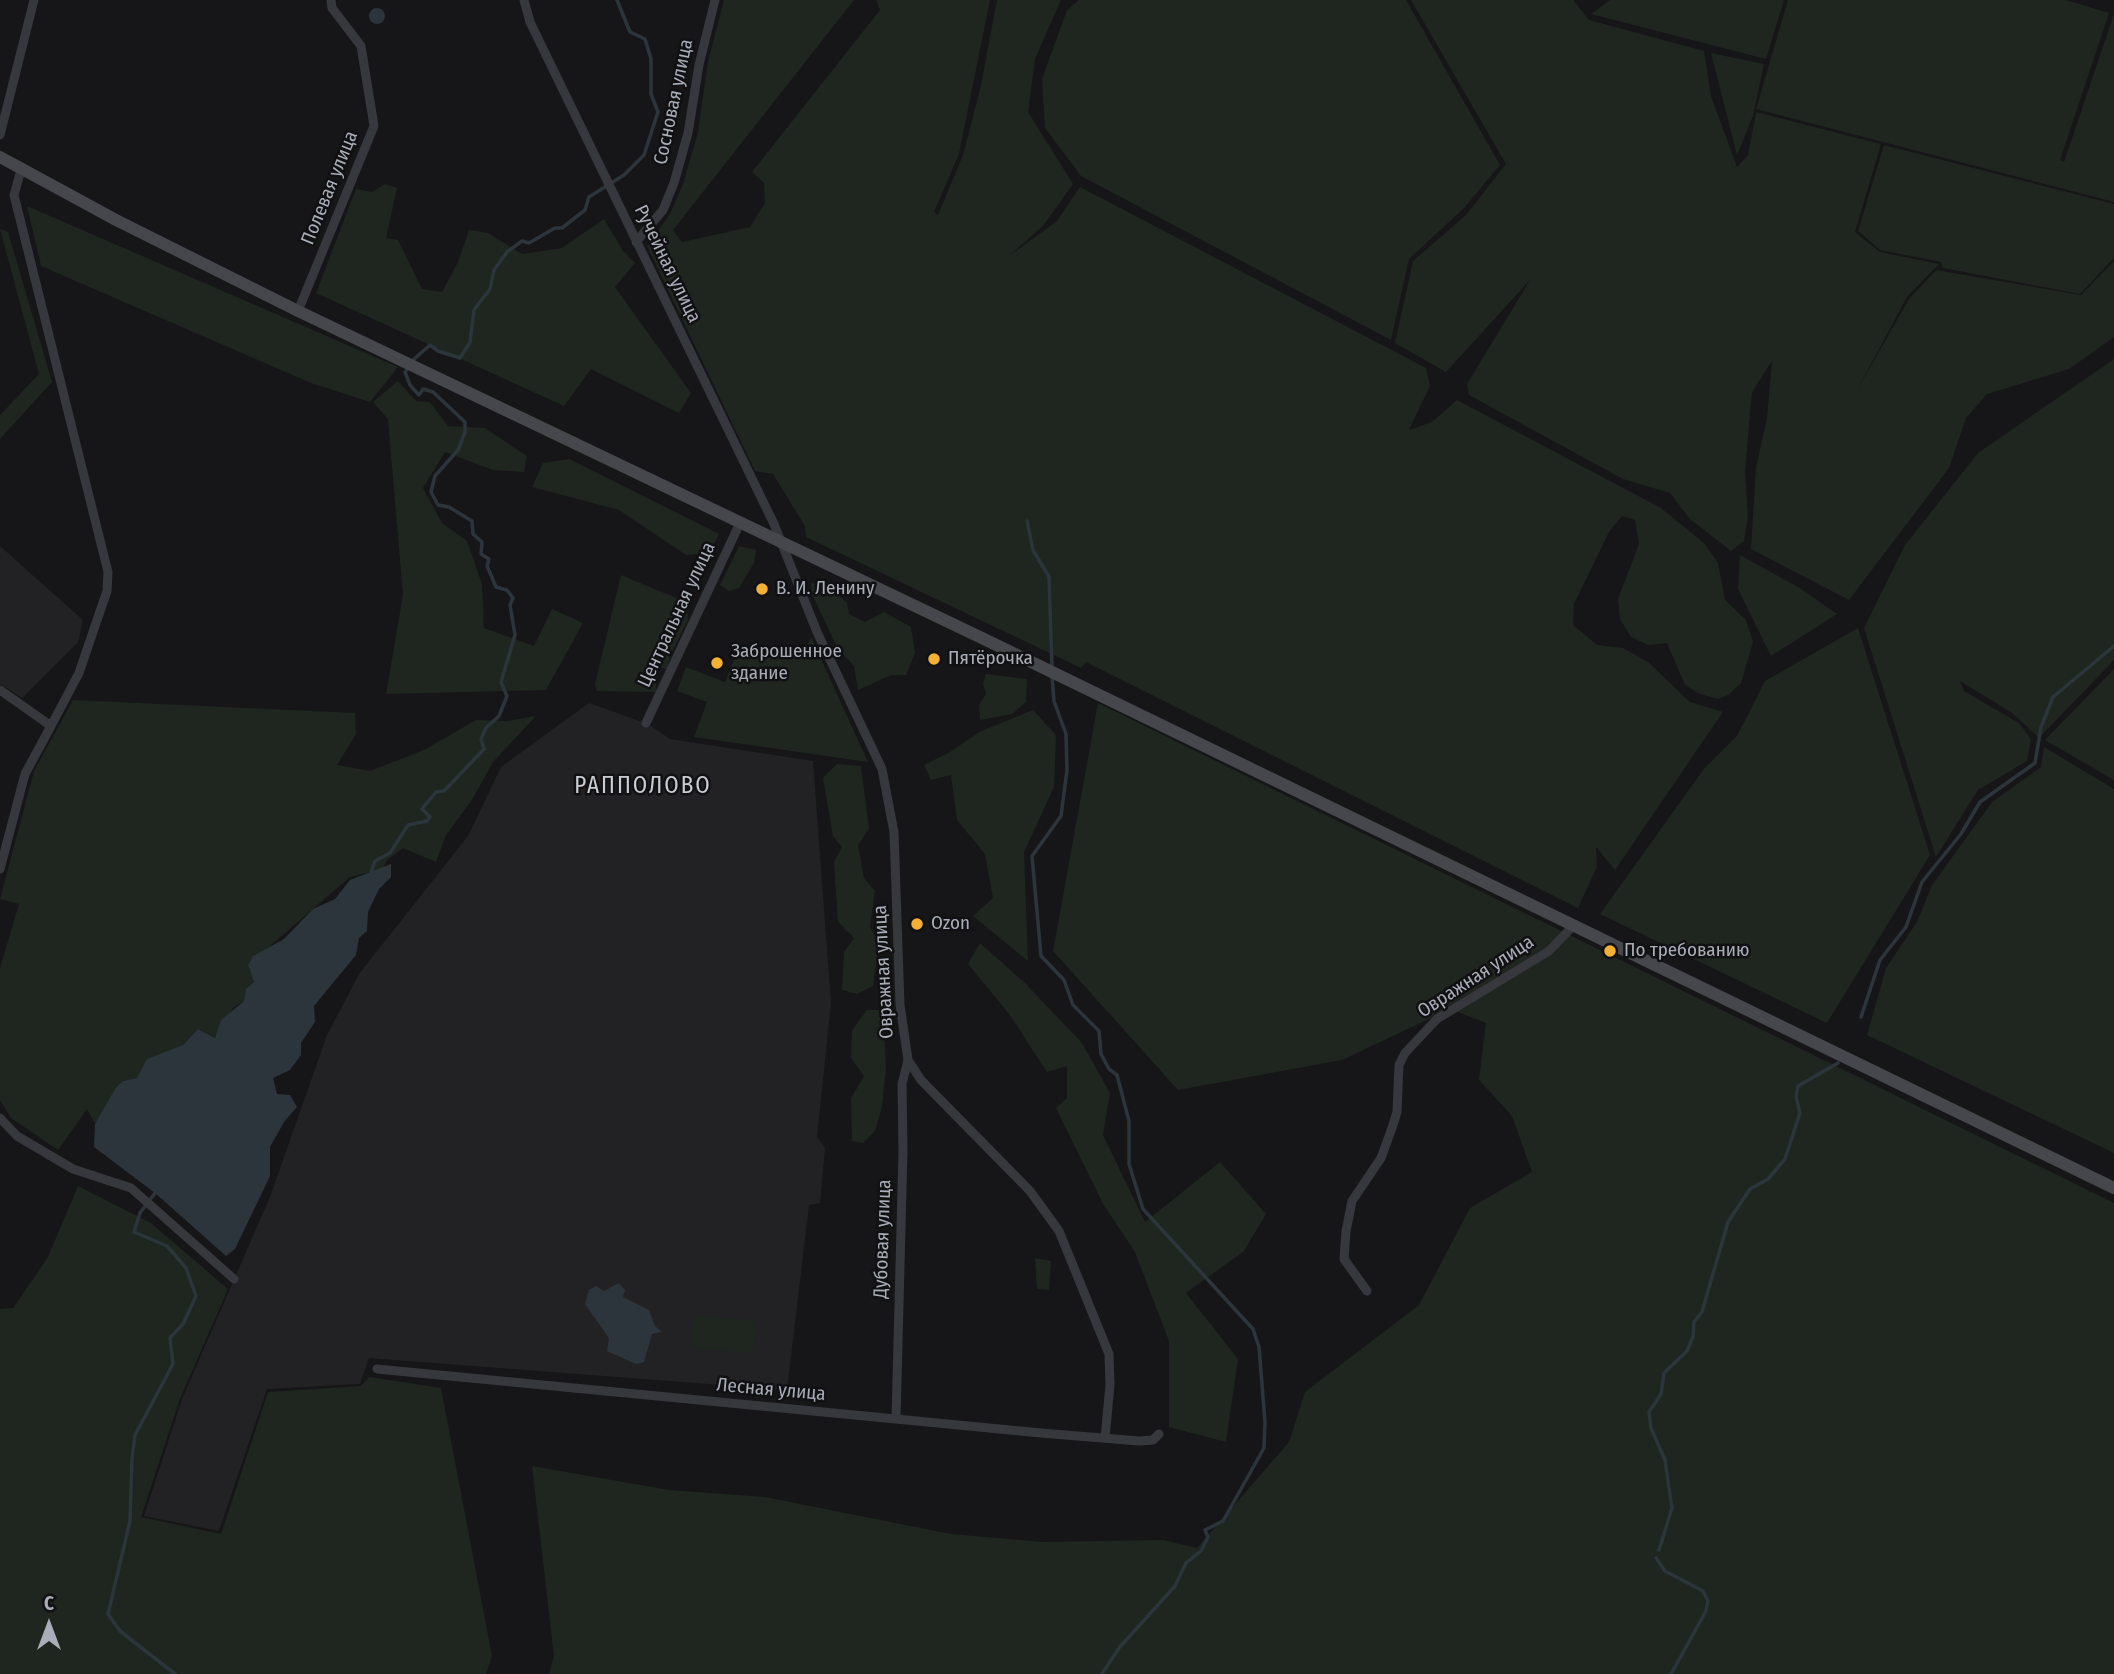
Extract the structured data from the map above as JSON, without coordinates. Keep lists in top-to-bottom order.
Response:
{
  "streets": {
    "street": [
      "Сосновая улица",
      "Полевая улица",
      "Ручейная улица",
      "Центральная улица",
      "Овражная улица",
      "Дубовая улица",
      "Лесная улица"
    ]
  },
  "crossings": [
    ["Сосновая улица", "Ручейная улица"],
    ["Ручейная улица", "Овражная улица"],
    ["Овражная улица", "Дубовая улица"],
    ["Овражная улица", "Лесная улица"],
    ["Дубовая улица", "Лесная улица"]
  ],
  "districts": ["РАППОЛОВО"],
  "places": [
    "В. И. Ленину",
    "Пятёрочка",
    "Заброшенное здание",
    "Ozon",
    "По требованию"
  ],
  "north": "top"
}
